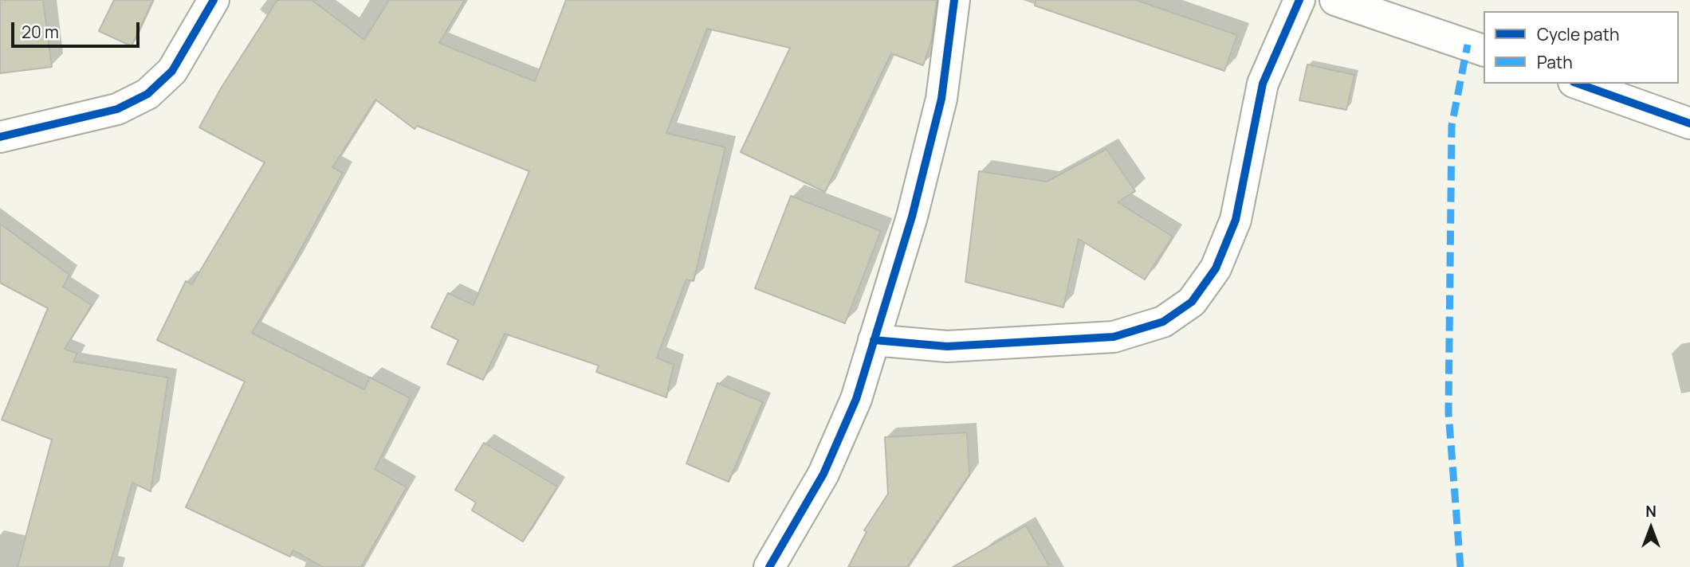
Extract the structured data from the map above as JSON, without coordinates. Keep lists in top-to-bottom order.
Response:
{
  "legend": ["Cycle path", "Path"],
  "scale_bar": "20 m",
  "north": "top"
}
